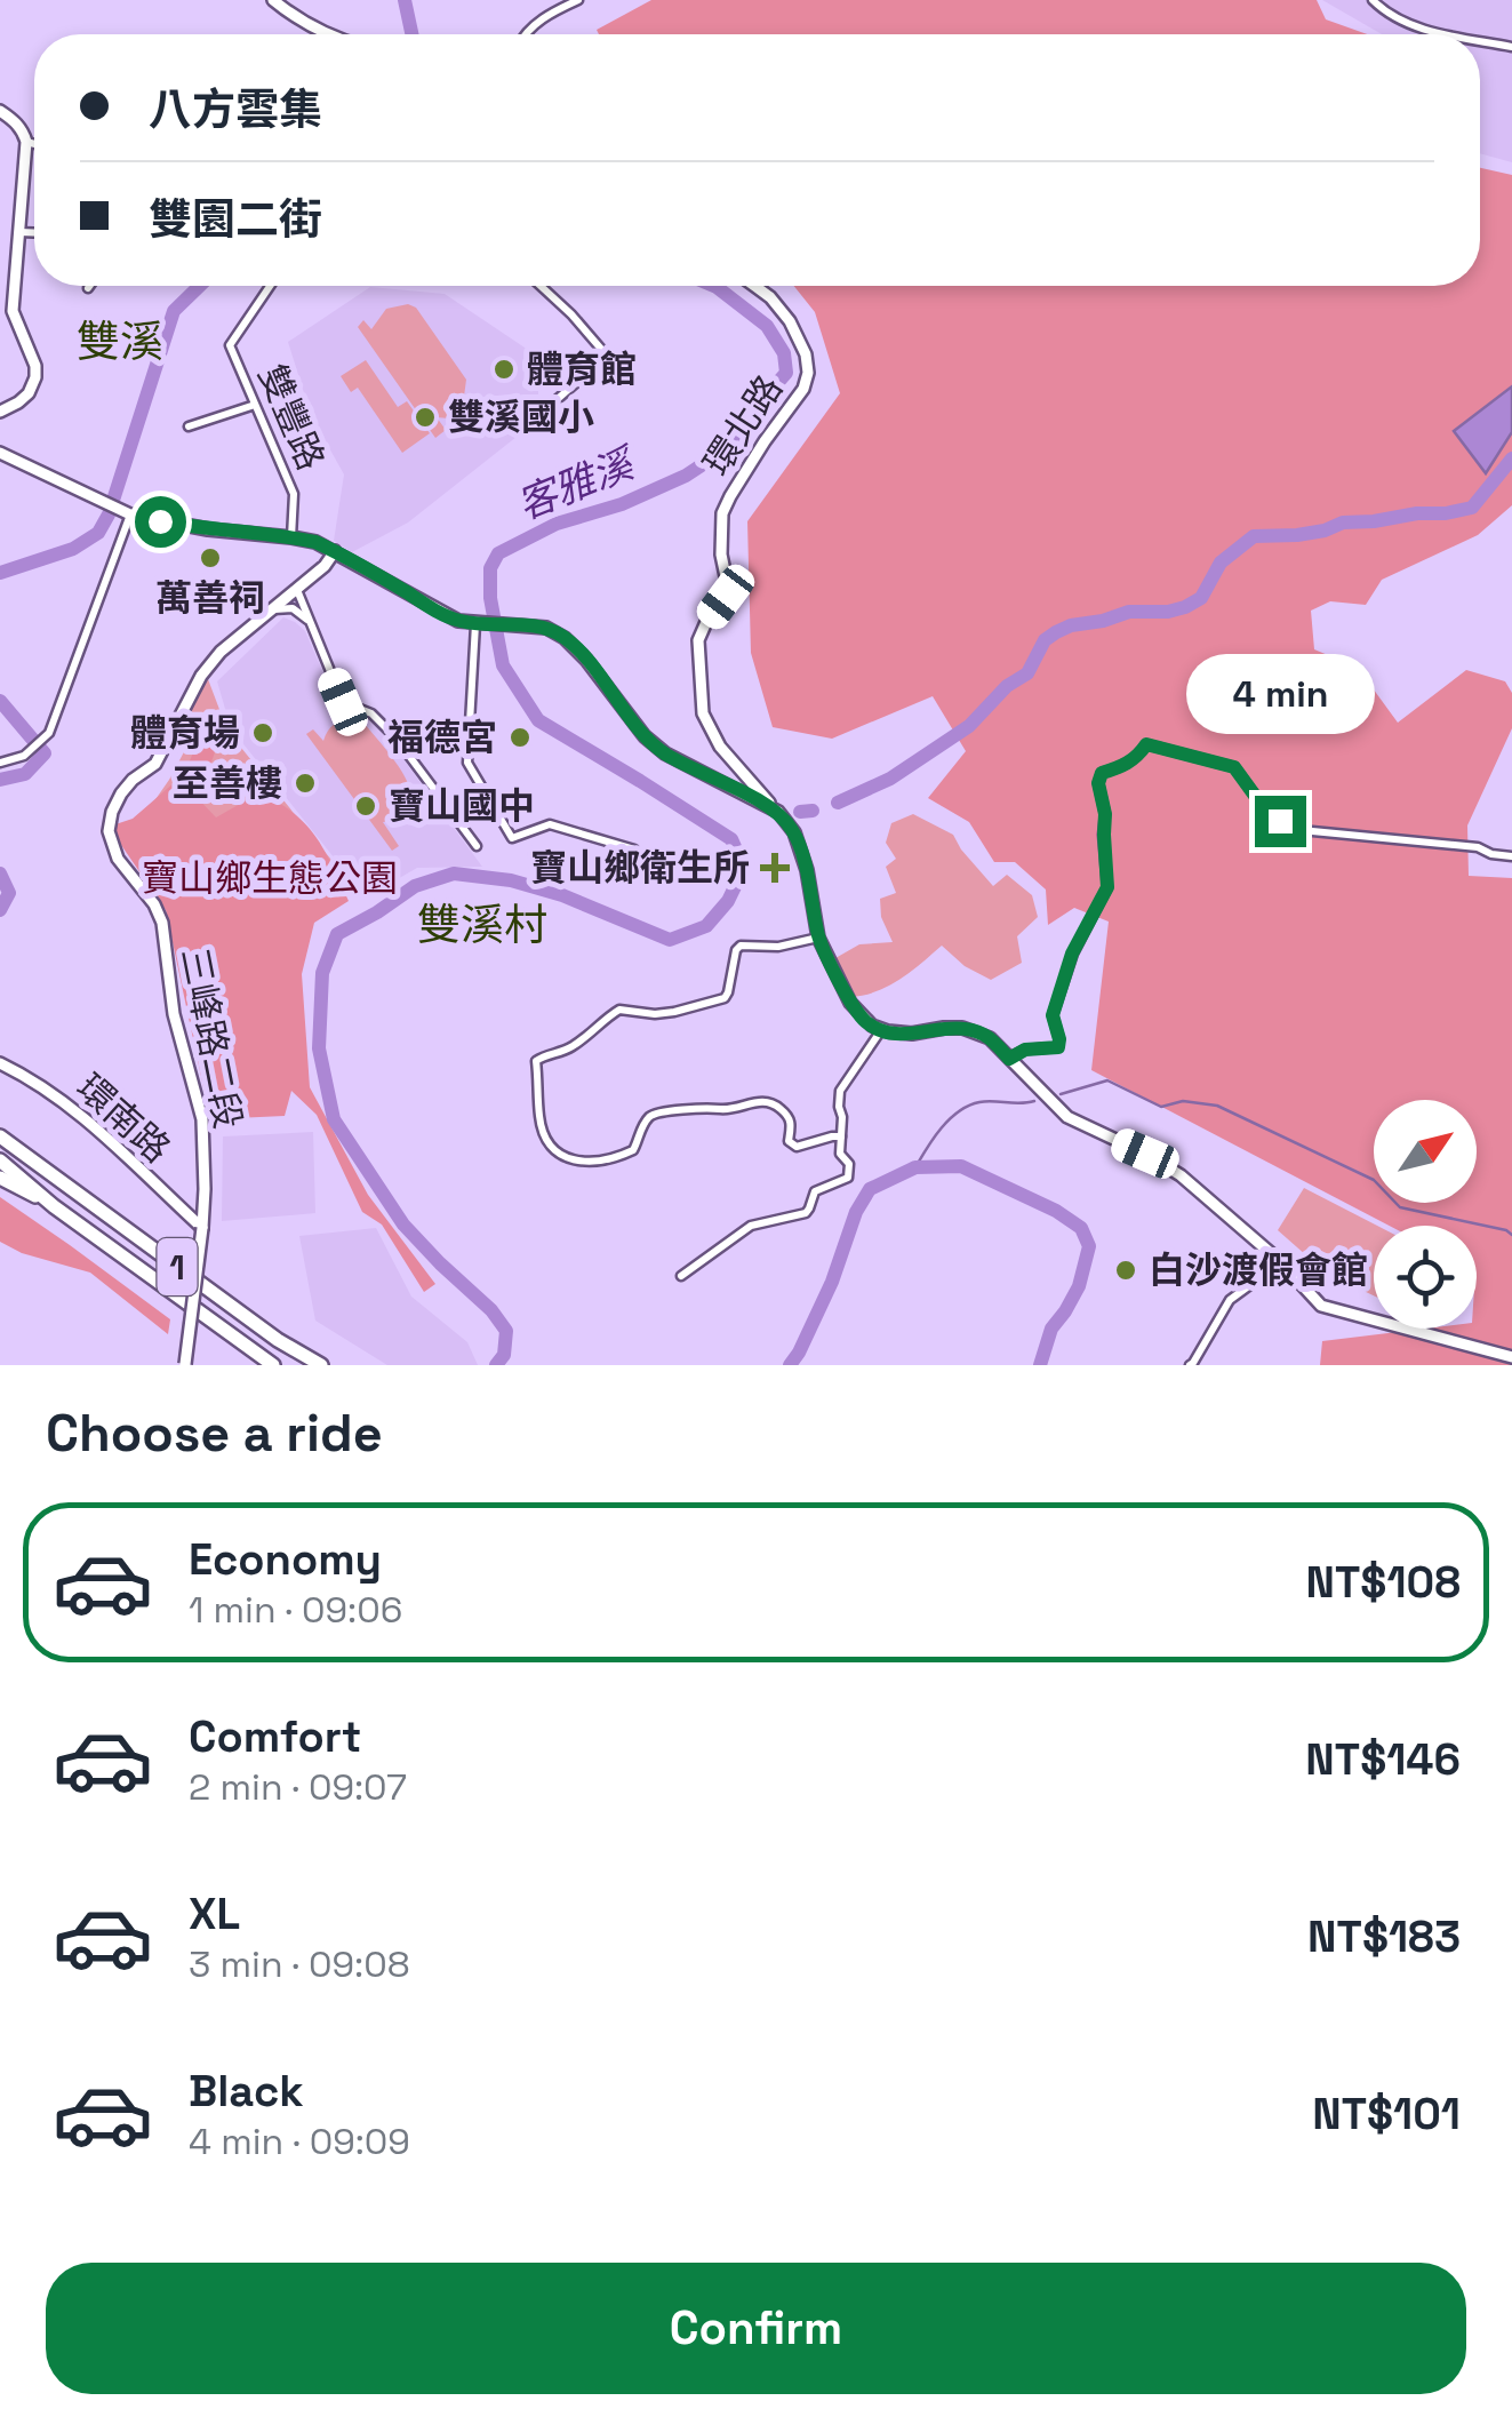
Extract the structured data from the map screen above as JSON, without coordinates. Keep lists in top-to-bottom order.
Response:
{
  "streets": {
    "highway": ["1"],
    "street": [
      "雙豐路",
      "環北路",
      "三峰路二段",
      "環南路"
    ]
  },
  "crossings": [
    ["三峰路二段", "環南路"]
  ],
  "districts": ["雙溪", "雙溪村"],
  "water": ["客雅溪"],
  "parks": ["寶山鄉生態公園"],
  "places": {
    "other": [
      "體育館",
      "雙溪國小",
      "萬善祠",
      "體育場",
      "福德宮",
      "至善樓",
      "寶山國中",
      "白沙渡假會館"
    ],
    "health": ["寶山鄉衛生所"]
  },
  "north": "top right",
  "page": {
    "banner": ["八方雲集", "雙園二街"],
    "bubble": "4 min",
    "heading": "Choose a ride",
    "list": [
      {
        "name": "Economy",
        "note": "1 min · 09:06",
        "value": "NT$108"
      },
      {
        "name": "Comfort",
        "note": "2 min · 09:07",
        "value": "NT$146"
      },
      {
        "name": "XL",
        "note": "3 min · 09:08",
        "value": "NT$183"
      },
      {
        "name": "Black",
        "note": "4 min · 09:09",
        "value": "NT$101"
      }
    ],
    "buttons": "Confirm"
  }
}
